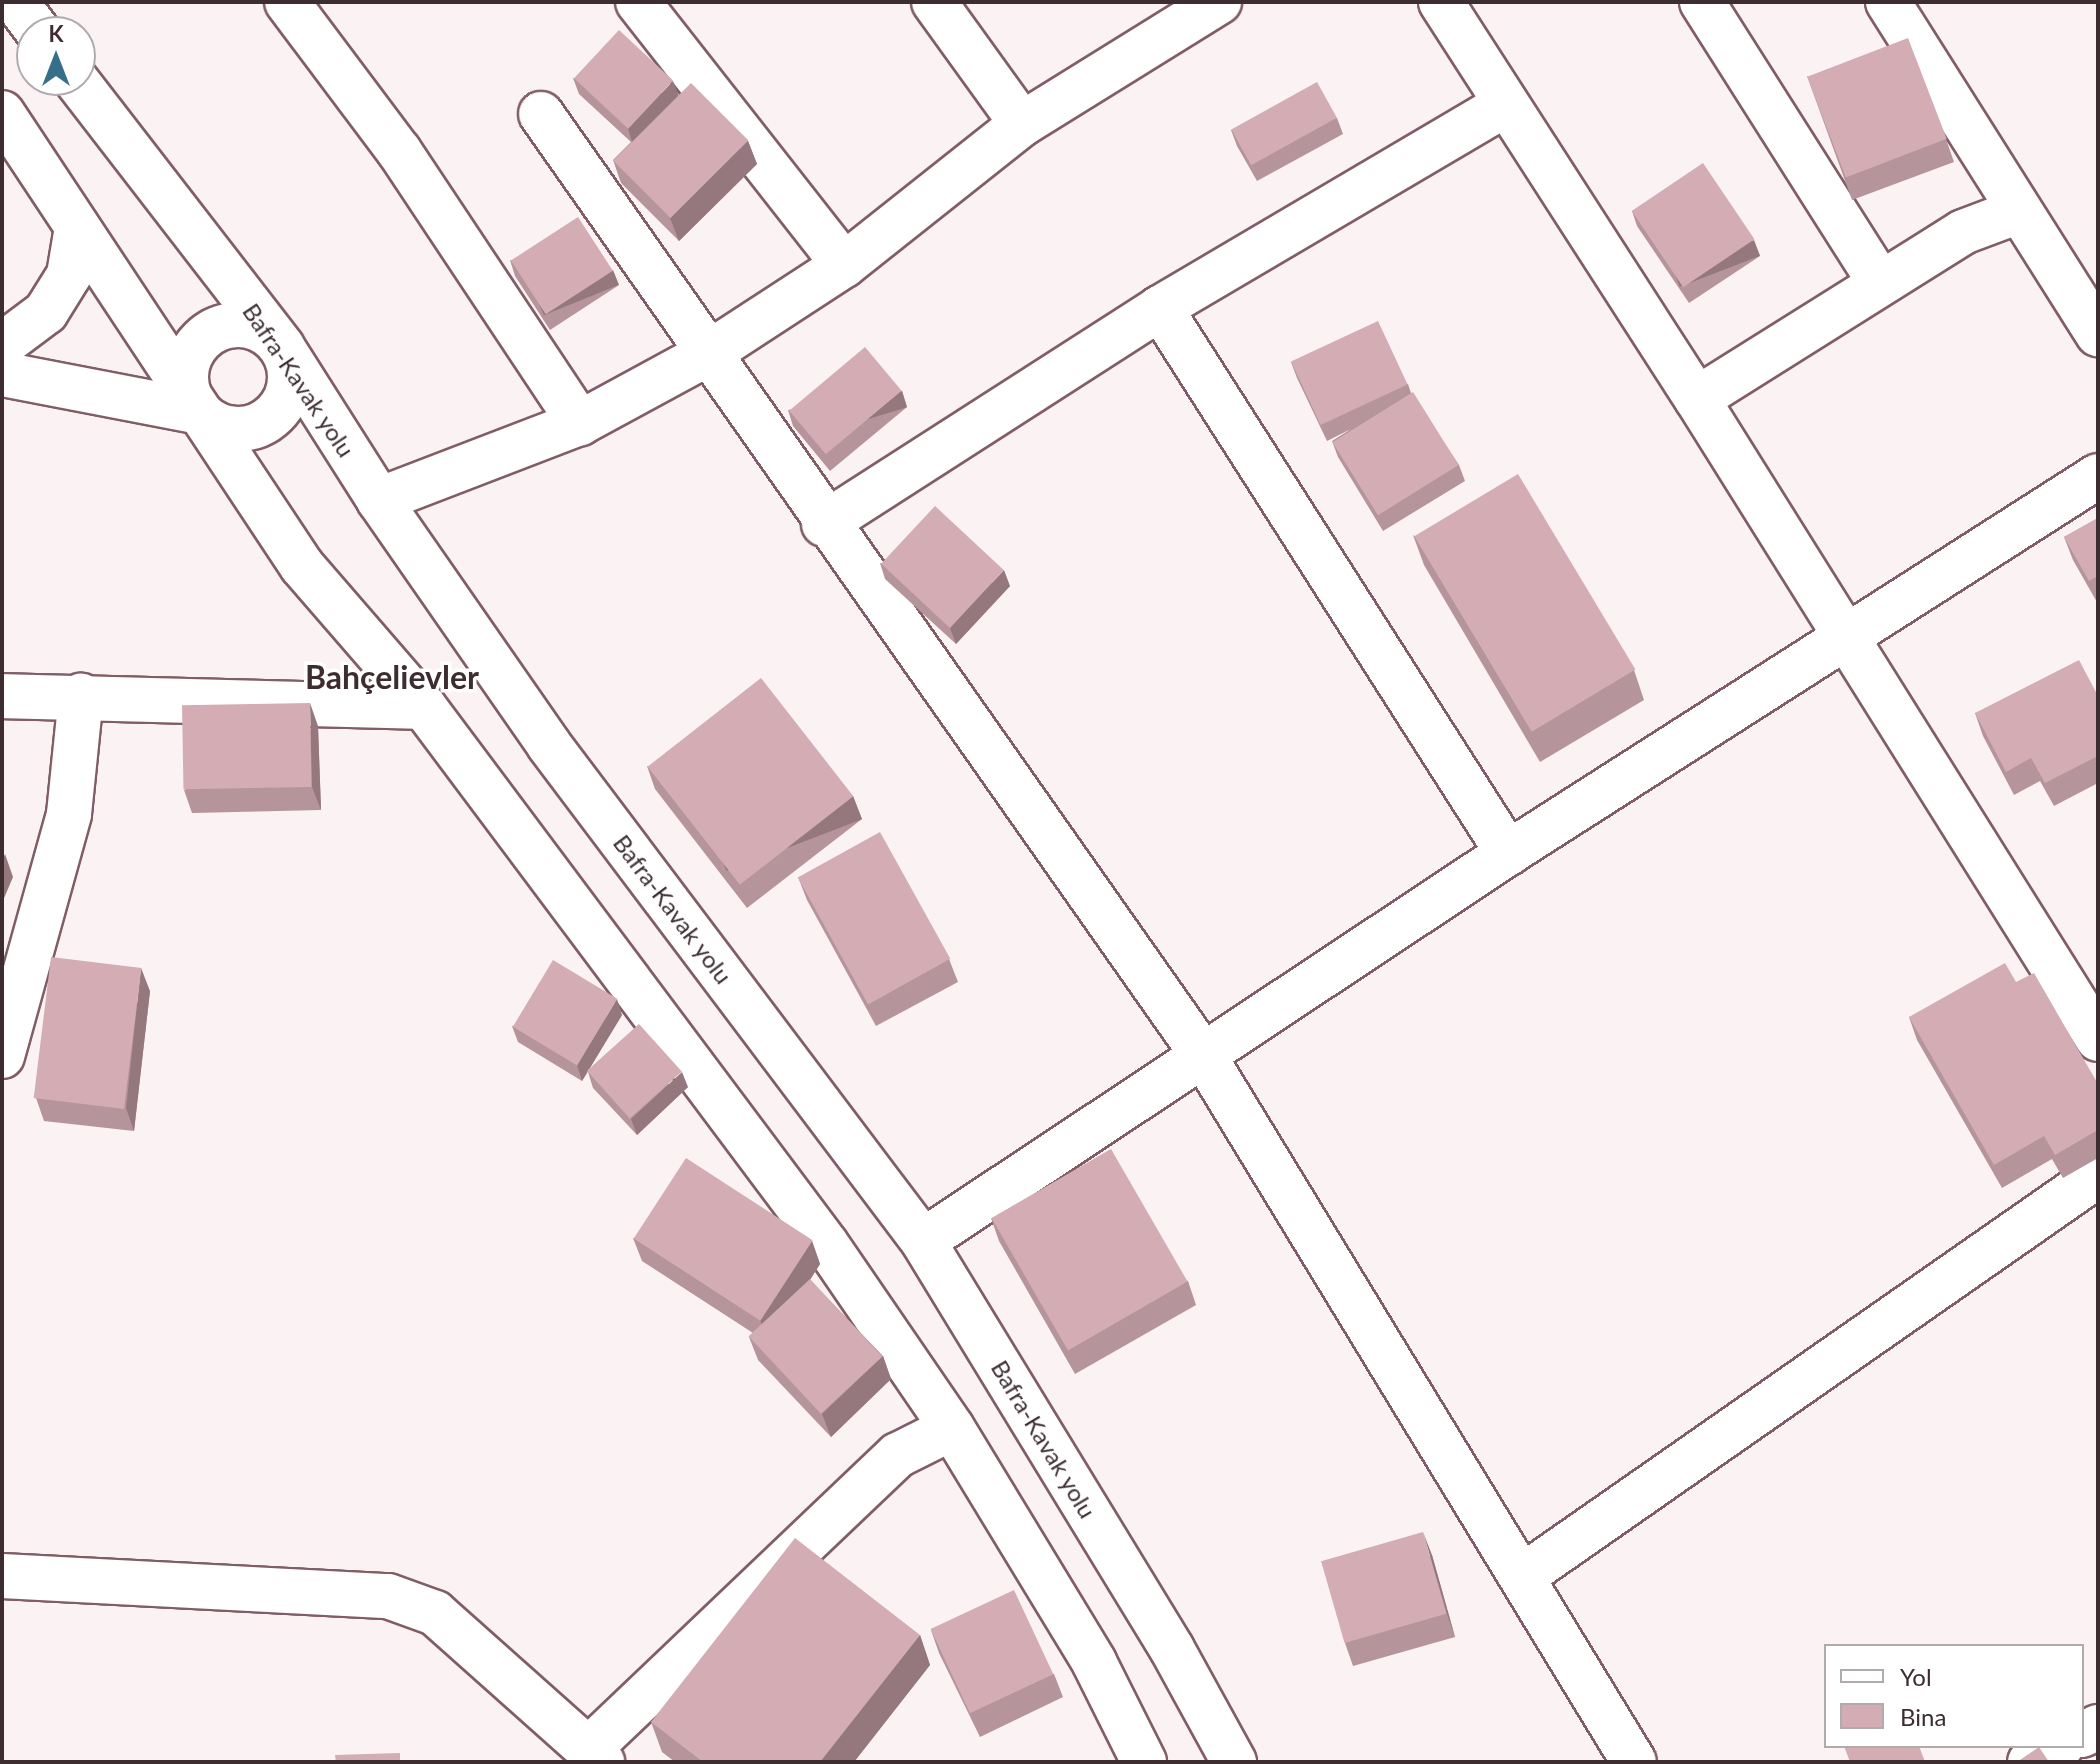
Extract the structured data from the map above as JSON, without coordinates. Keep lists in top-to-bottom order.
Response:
{
  "streets": {
    "street": ["Bafra-Kavak yolu"]
  },
  "districts": ["Bahçelievler"],
  "legend": ["Yol", "Bina"],
  "north": "top"
}
